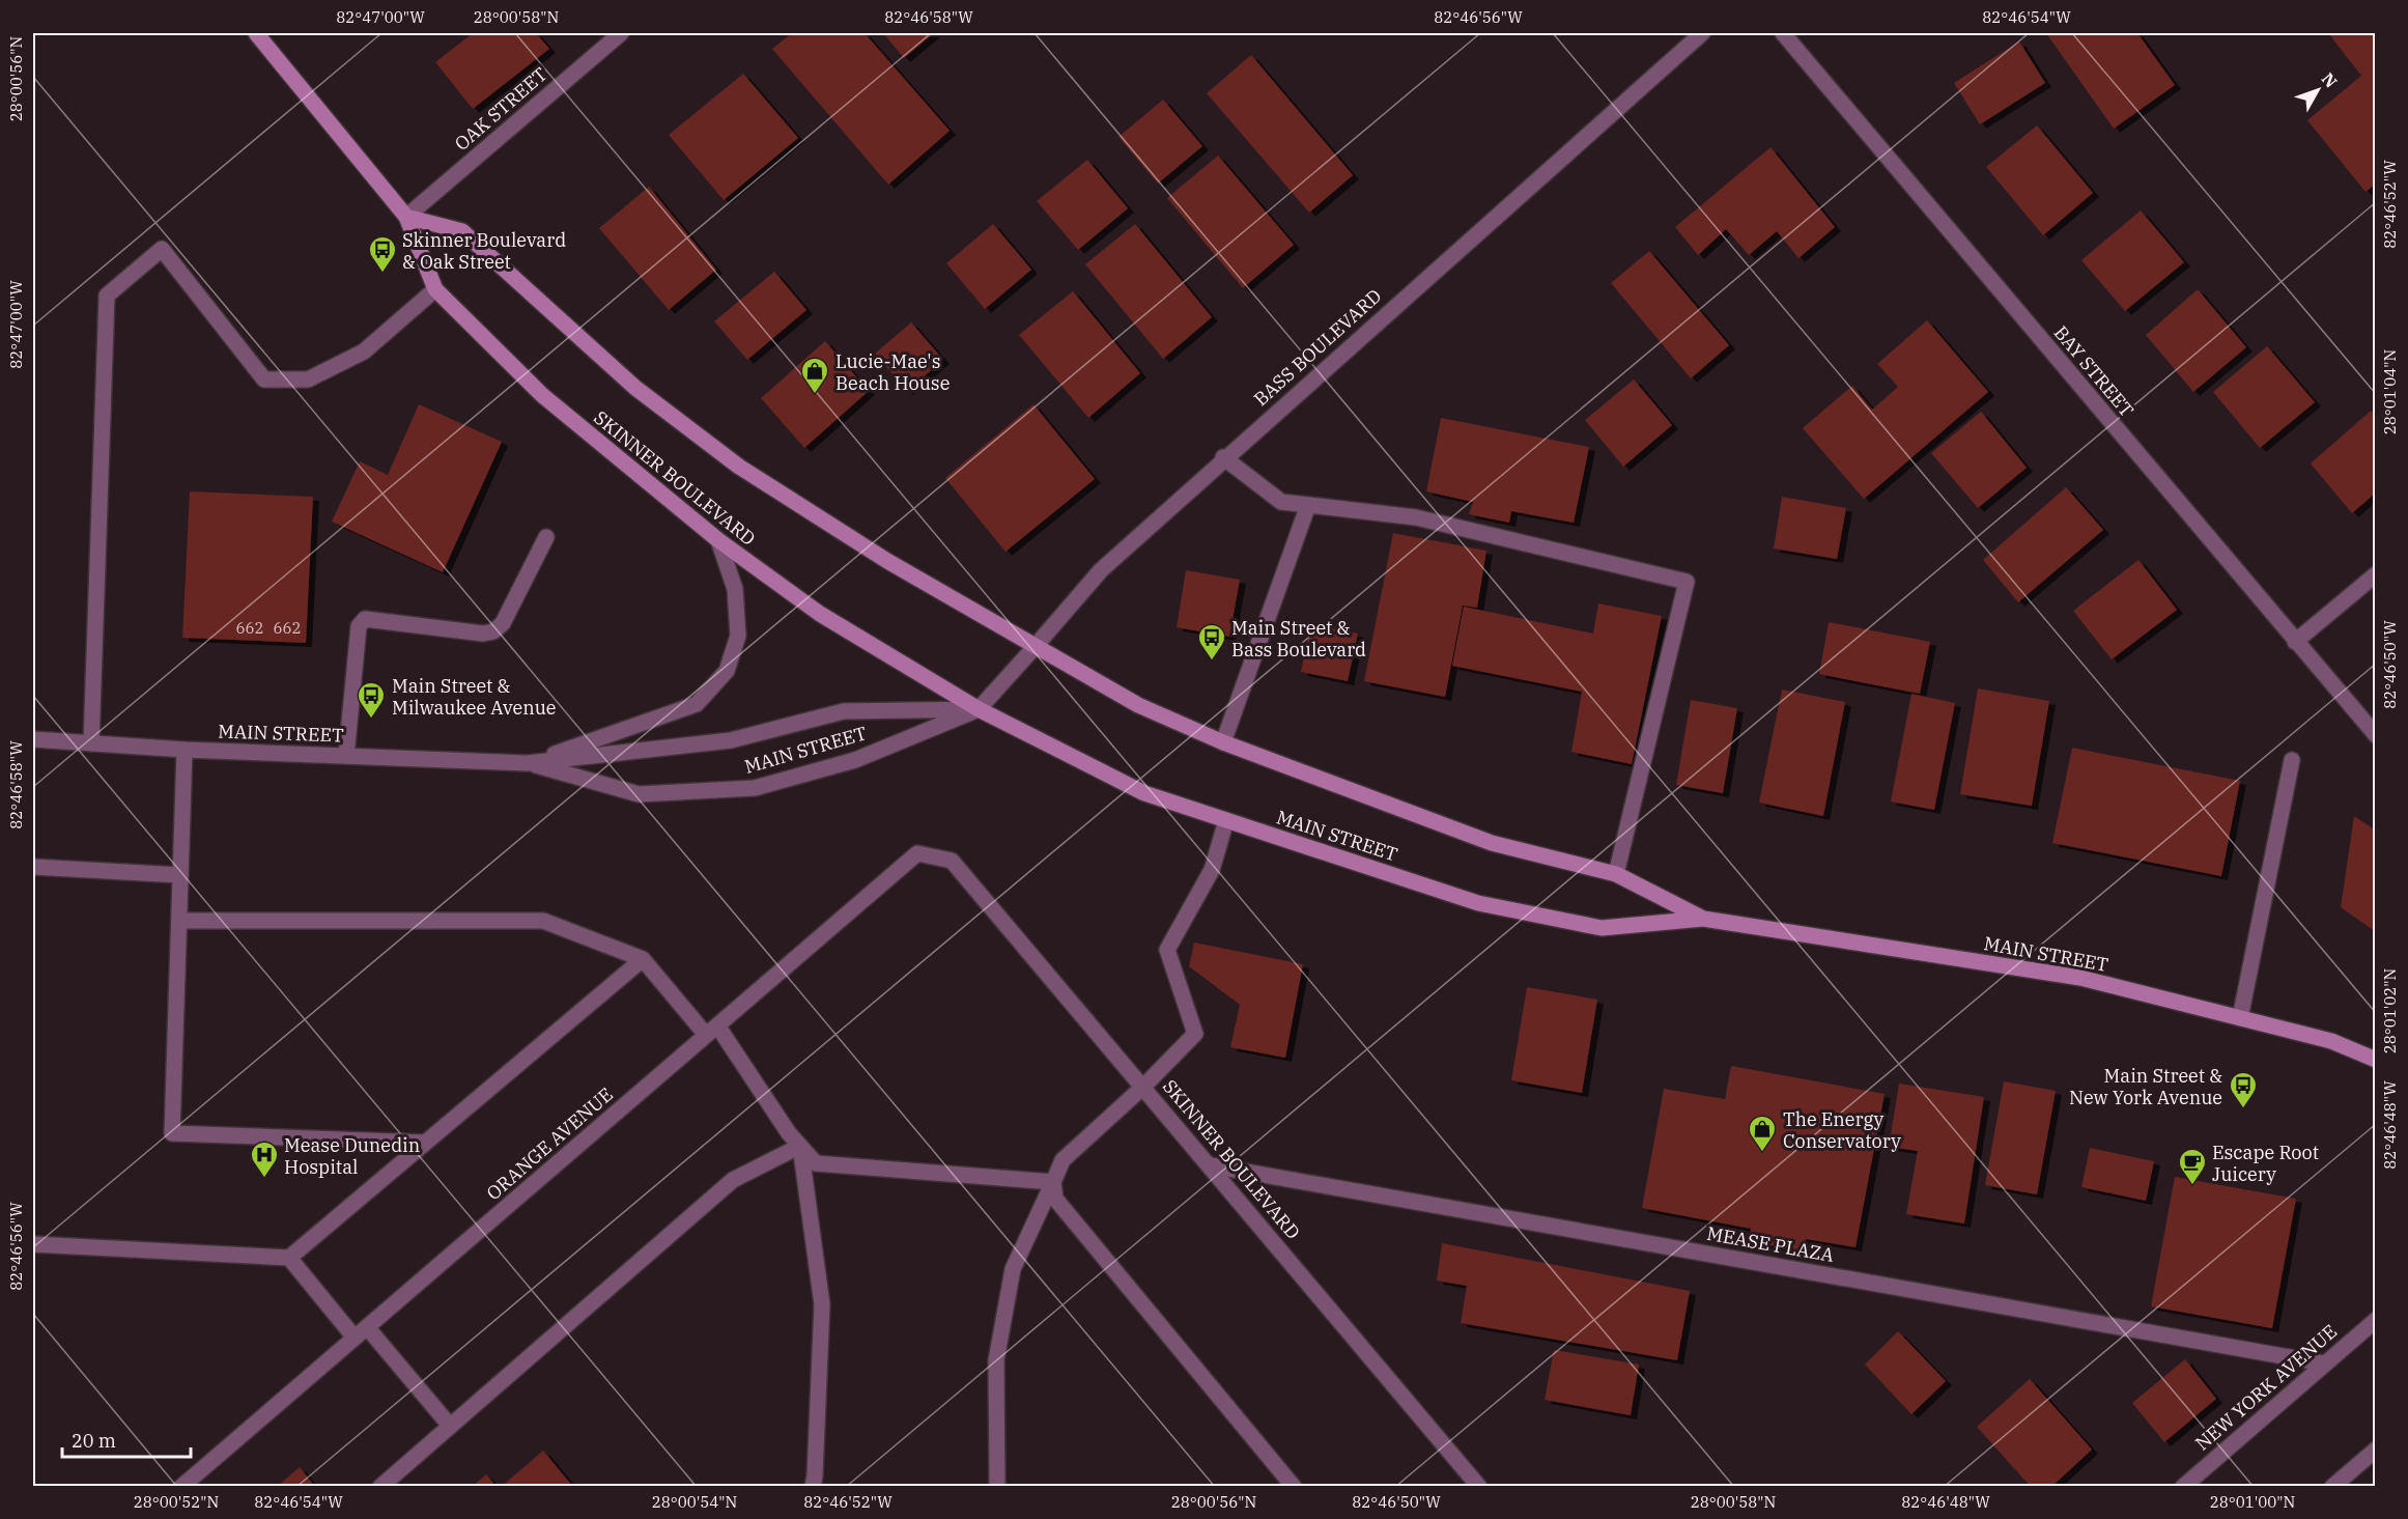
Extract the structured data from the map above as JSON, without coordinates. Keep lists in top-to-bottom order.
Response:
{
  "streets": {
    "main road": ["SKINNER BOULEVARD", "MAIN STREET"],
    "street": [
      "OAK STREET",
      "BASS BOULEVARD",
      "BAY STREET",
      "ORANGE AVENUE",
      "MEASE PLAZA",
      "NEW YORK AVENUE"
    ]
  },
  "crossings": [
    ["OAK STREET", "SKINNER BOULEVARD"],
    ["BASS BOULEVARD", "SKINNER BOULEVARD"],
    ["BASS BOULEVARD", "MAIN STREET"],
    ["SKINNER BOULEVARD", "MAIN STREET"],
    ["SKINNER BOULEVARD", "ORANGE AVENUE"],
    ["SKINNER BOULEVARD", "MEASE PLAZA"],
    ["MEASE PLAZA", "NEW YORK AVENUE"]
  ],
  "places": {
    "bus stop": [
      "Skinner Boulevard & Oak Street",
      "Main Street & Bass Boulevard",
      "Main Street & Milwaukee Avenue",
      "Main Street & New York Avenue"
    ],
    "shop": ["Lucie-Mae's Beach House", "The Energy Conservatory"],
    "hospital": ["Mease Dunedin Hospital"],
    "cafe": ["Escape Root Juicery"]
  },
  "house_numbers": ["662", "662"],
  "scale_bar": "20 m",
  "north": "top right",
  "coordinates": [
    "82°47'00\"W",
    "28°00'58\"N",
    "82°46'58\"W",
    "82°46'56\"W",
    "82°46'54\"W",
    "28°00'56\"N",
    "82°46'52\"W",
    "28°01'04\"N",
    "82°46'50\"W",
    "28°01'02\"N",
    "82°46'48\"W",
    "28°00'52\"N",
    "28°00'54\"N",
    "28°01'00\"N"
  ]
}
